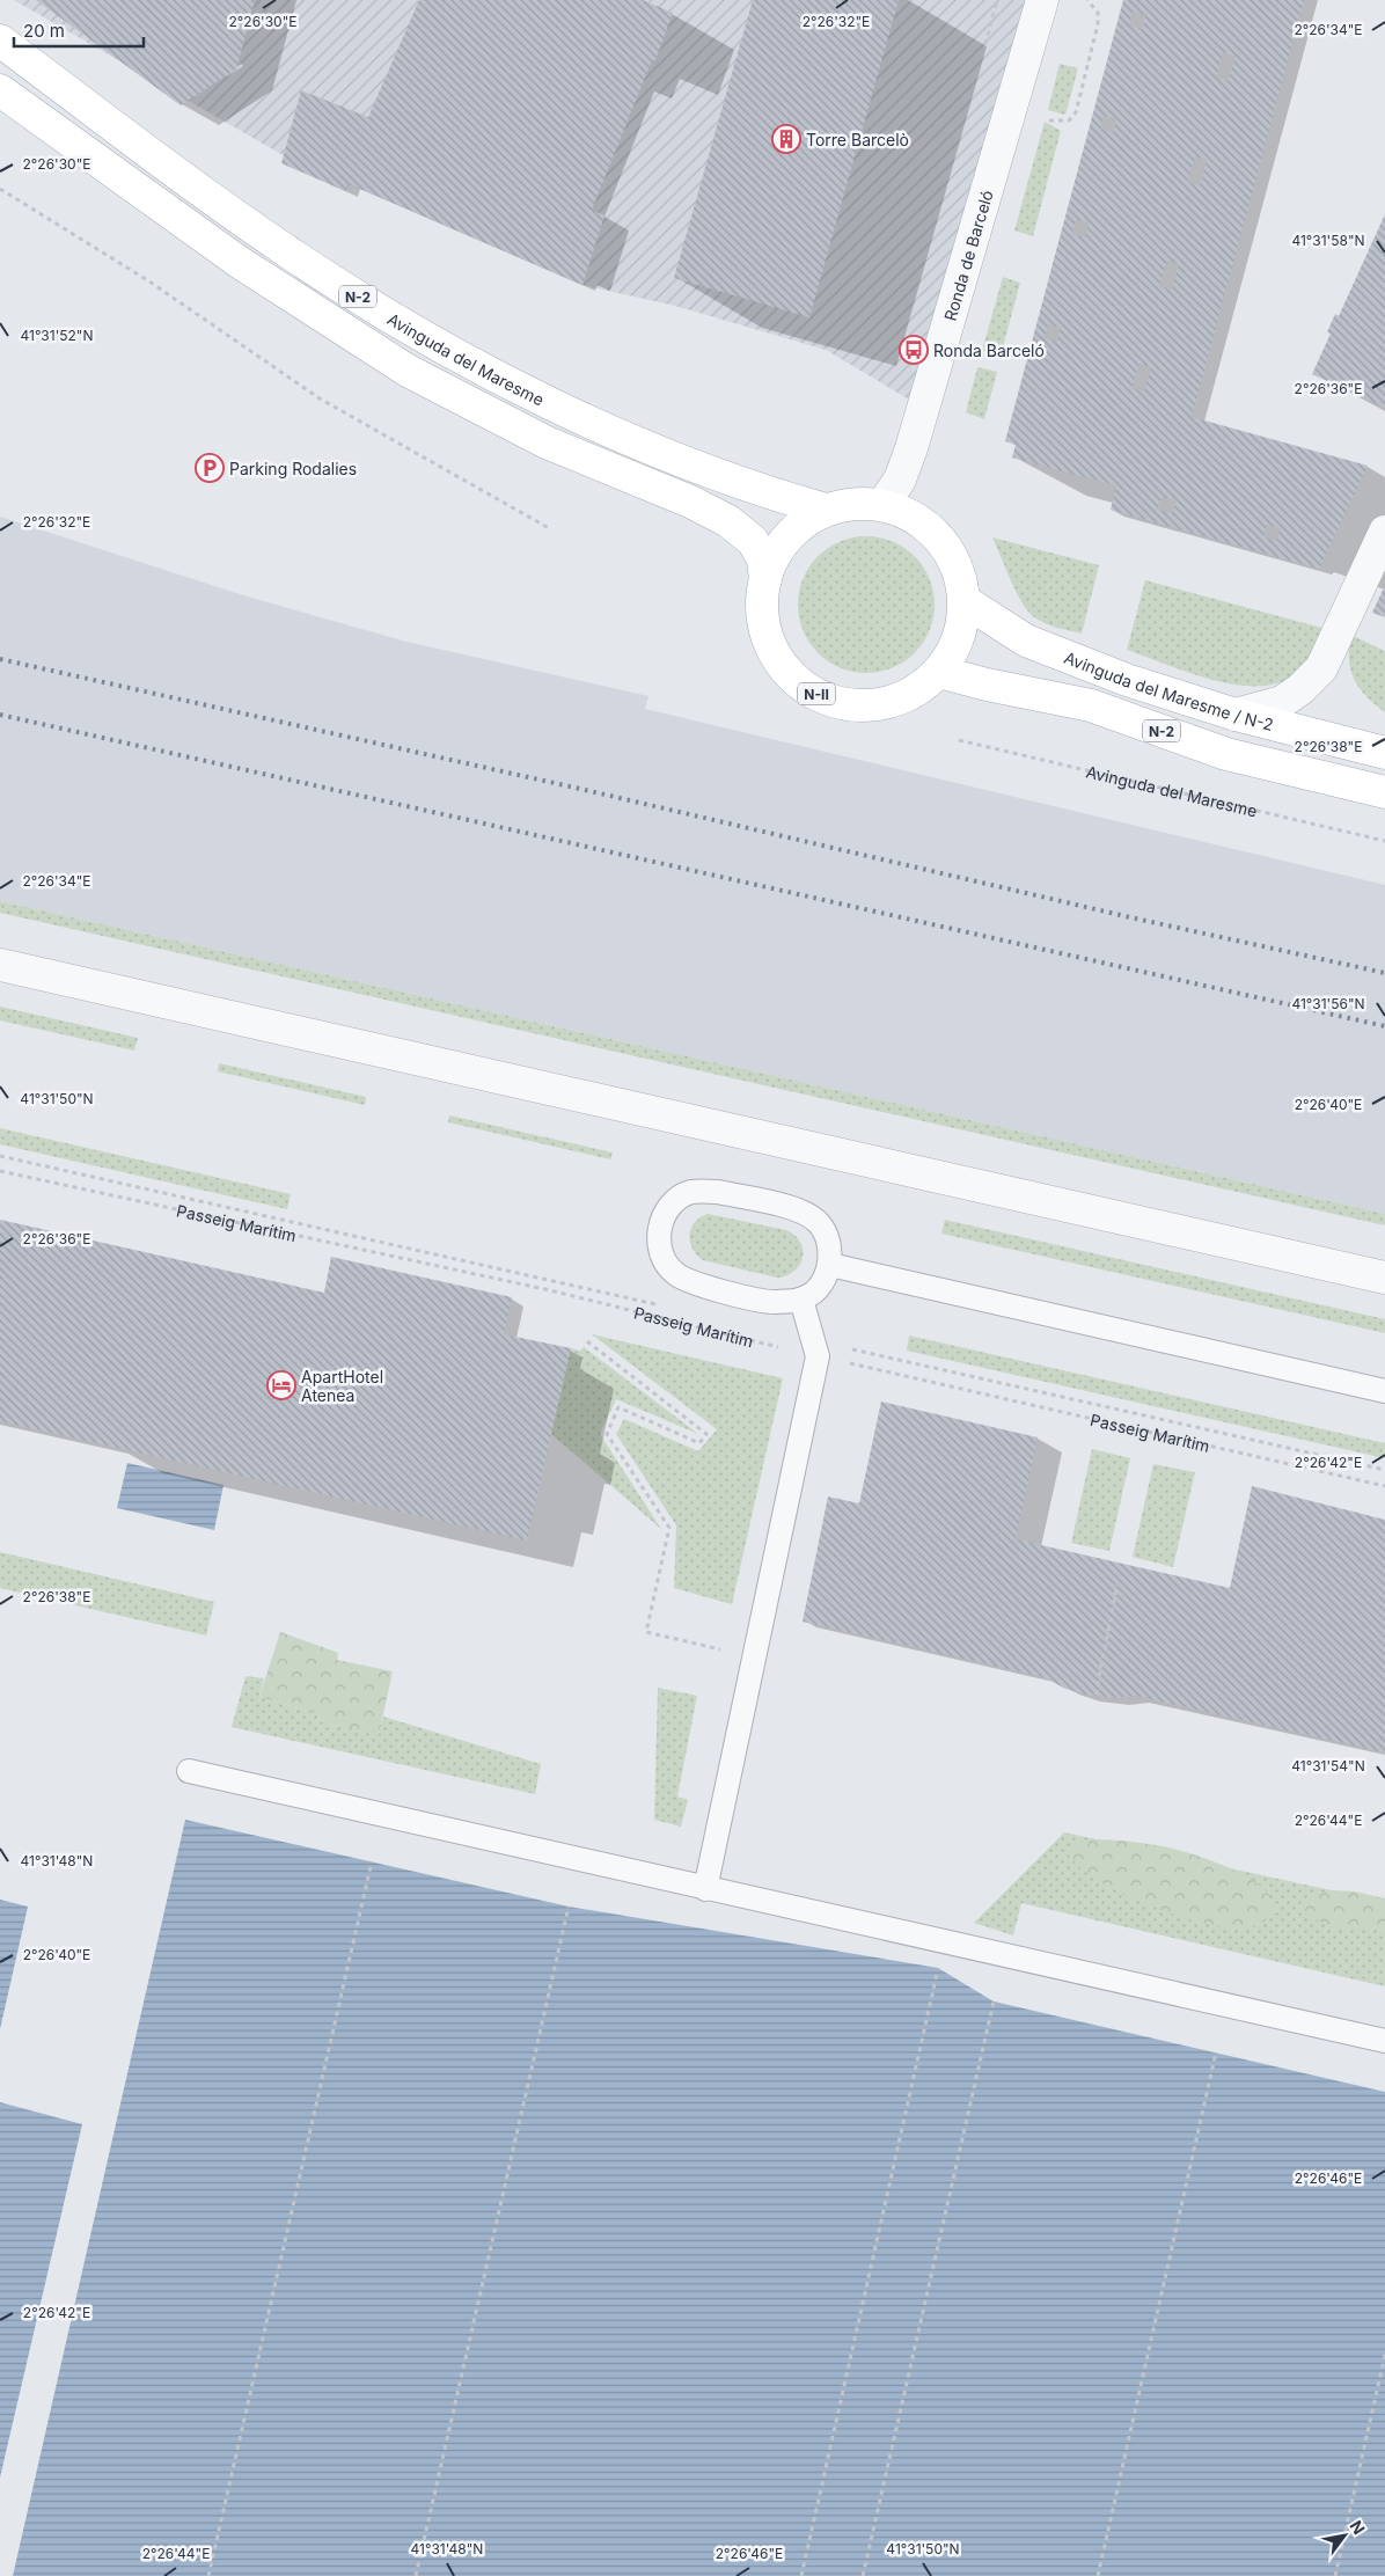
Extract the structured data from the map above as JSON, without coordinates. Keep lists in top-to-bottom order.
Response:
{
  "streets": {
    "main road": [
      "N-2",
      "Avinguda del Maresme",
      "Avinguda del Maresme / N-2",
      "N-II"
    ],
    "street": ["Ronda de Barceló"],
    "path": ["Passeig Marítim"]
  },
  "crossings": [
    ["Ronda de Barceló", "N-2"],
    ["Ronda de Barceló", "Avinguda del Maresme"],
    ["Ronda de Barceló", "Avinguda del Maresme / N-2"],
    ["Ronda de Barceló", "N-II"],
    ["N-2", "Avinguda del Maresme"],
    ["N-2", "Avinguda del Maresme / N-2"],
    ["N-2", "N-II"],
    ["Avinguda del Maresme", "Avinguda del Maresme / N-2"],
    ["Avinguda del Maresme", "N-II"],
    ["Avinguda del Maresme / N-2", "N-II"]
  ],
  "places": {
    "building": ["Torre Barcelò"],
    "bus stop": ["Ronda Barceló"],
    "parking": ["Parking Rodalies"],
    "hotel": ["ApartHotel Atenea"]
  },
  "scale_bar": "20 m",
  "north": "top right",
  "coordinates": [
    "2°26'30\"E",
    "2°26'32\"E",
    "2°26'34\"E",
    "41°31'58\"N",
    "41°31'52\"N",
    "2°26'36\"E",
    "2°26'38\"E",
    "41°31'56\"N",
    "41°31'50\"N",
    "2°26'40\"E",
    "2°26'42\"E",
    "41°31'54\"N",
    "2°26'44\"E",
    "41°31'48\"N",
    "2°26'46\"E"
  ]
}
